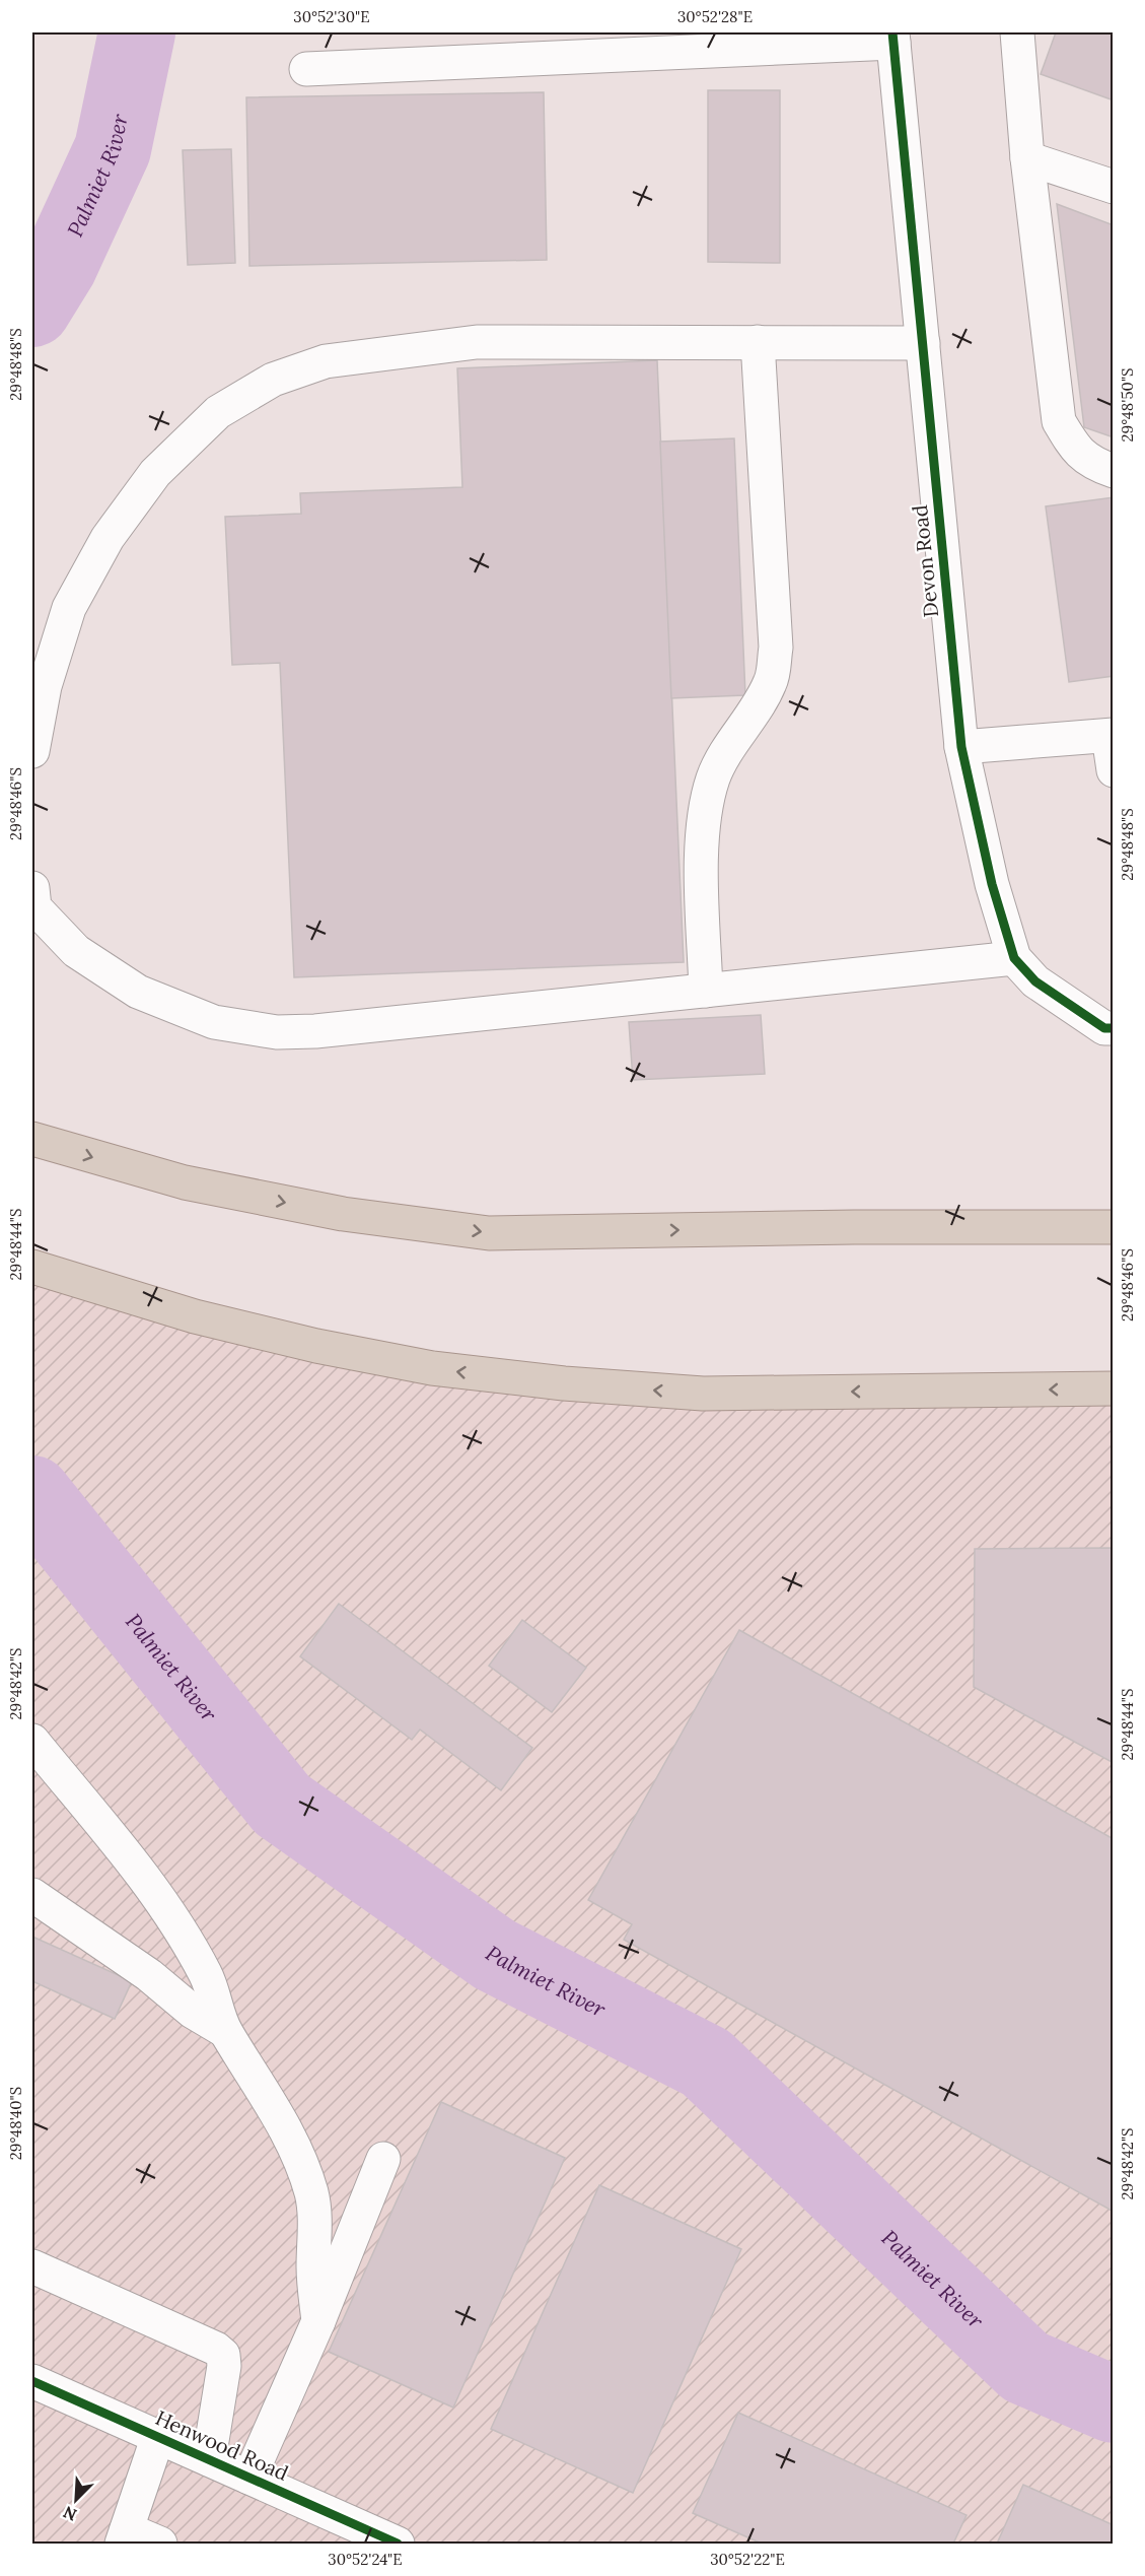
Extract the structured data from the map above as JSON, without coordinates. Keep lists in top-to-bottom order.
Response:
{
  "streets": {
    "street": ["Devon Road", "Henwood Road"]
  },
  "water": ["Palmiet River"],
  "north": "bottom left",
  "coordinates": [
    "30°52'30\"E",
    "30°52'28\"E",
    "29°48'48\"S",
    "29°48'50\"S",
    "29°48'46\"S",
    "29°48'44\"S",
    "29°48'42\"S",
    "29°48'40\"S",
    "30°52'24\"E",
    "30°52'22\"E"
  ]
}
